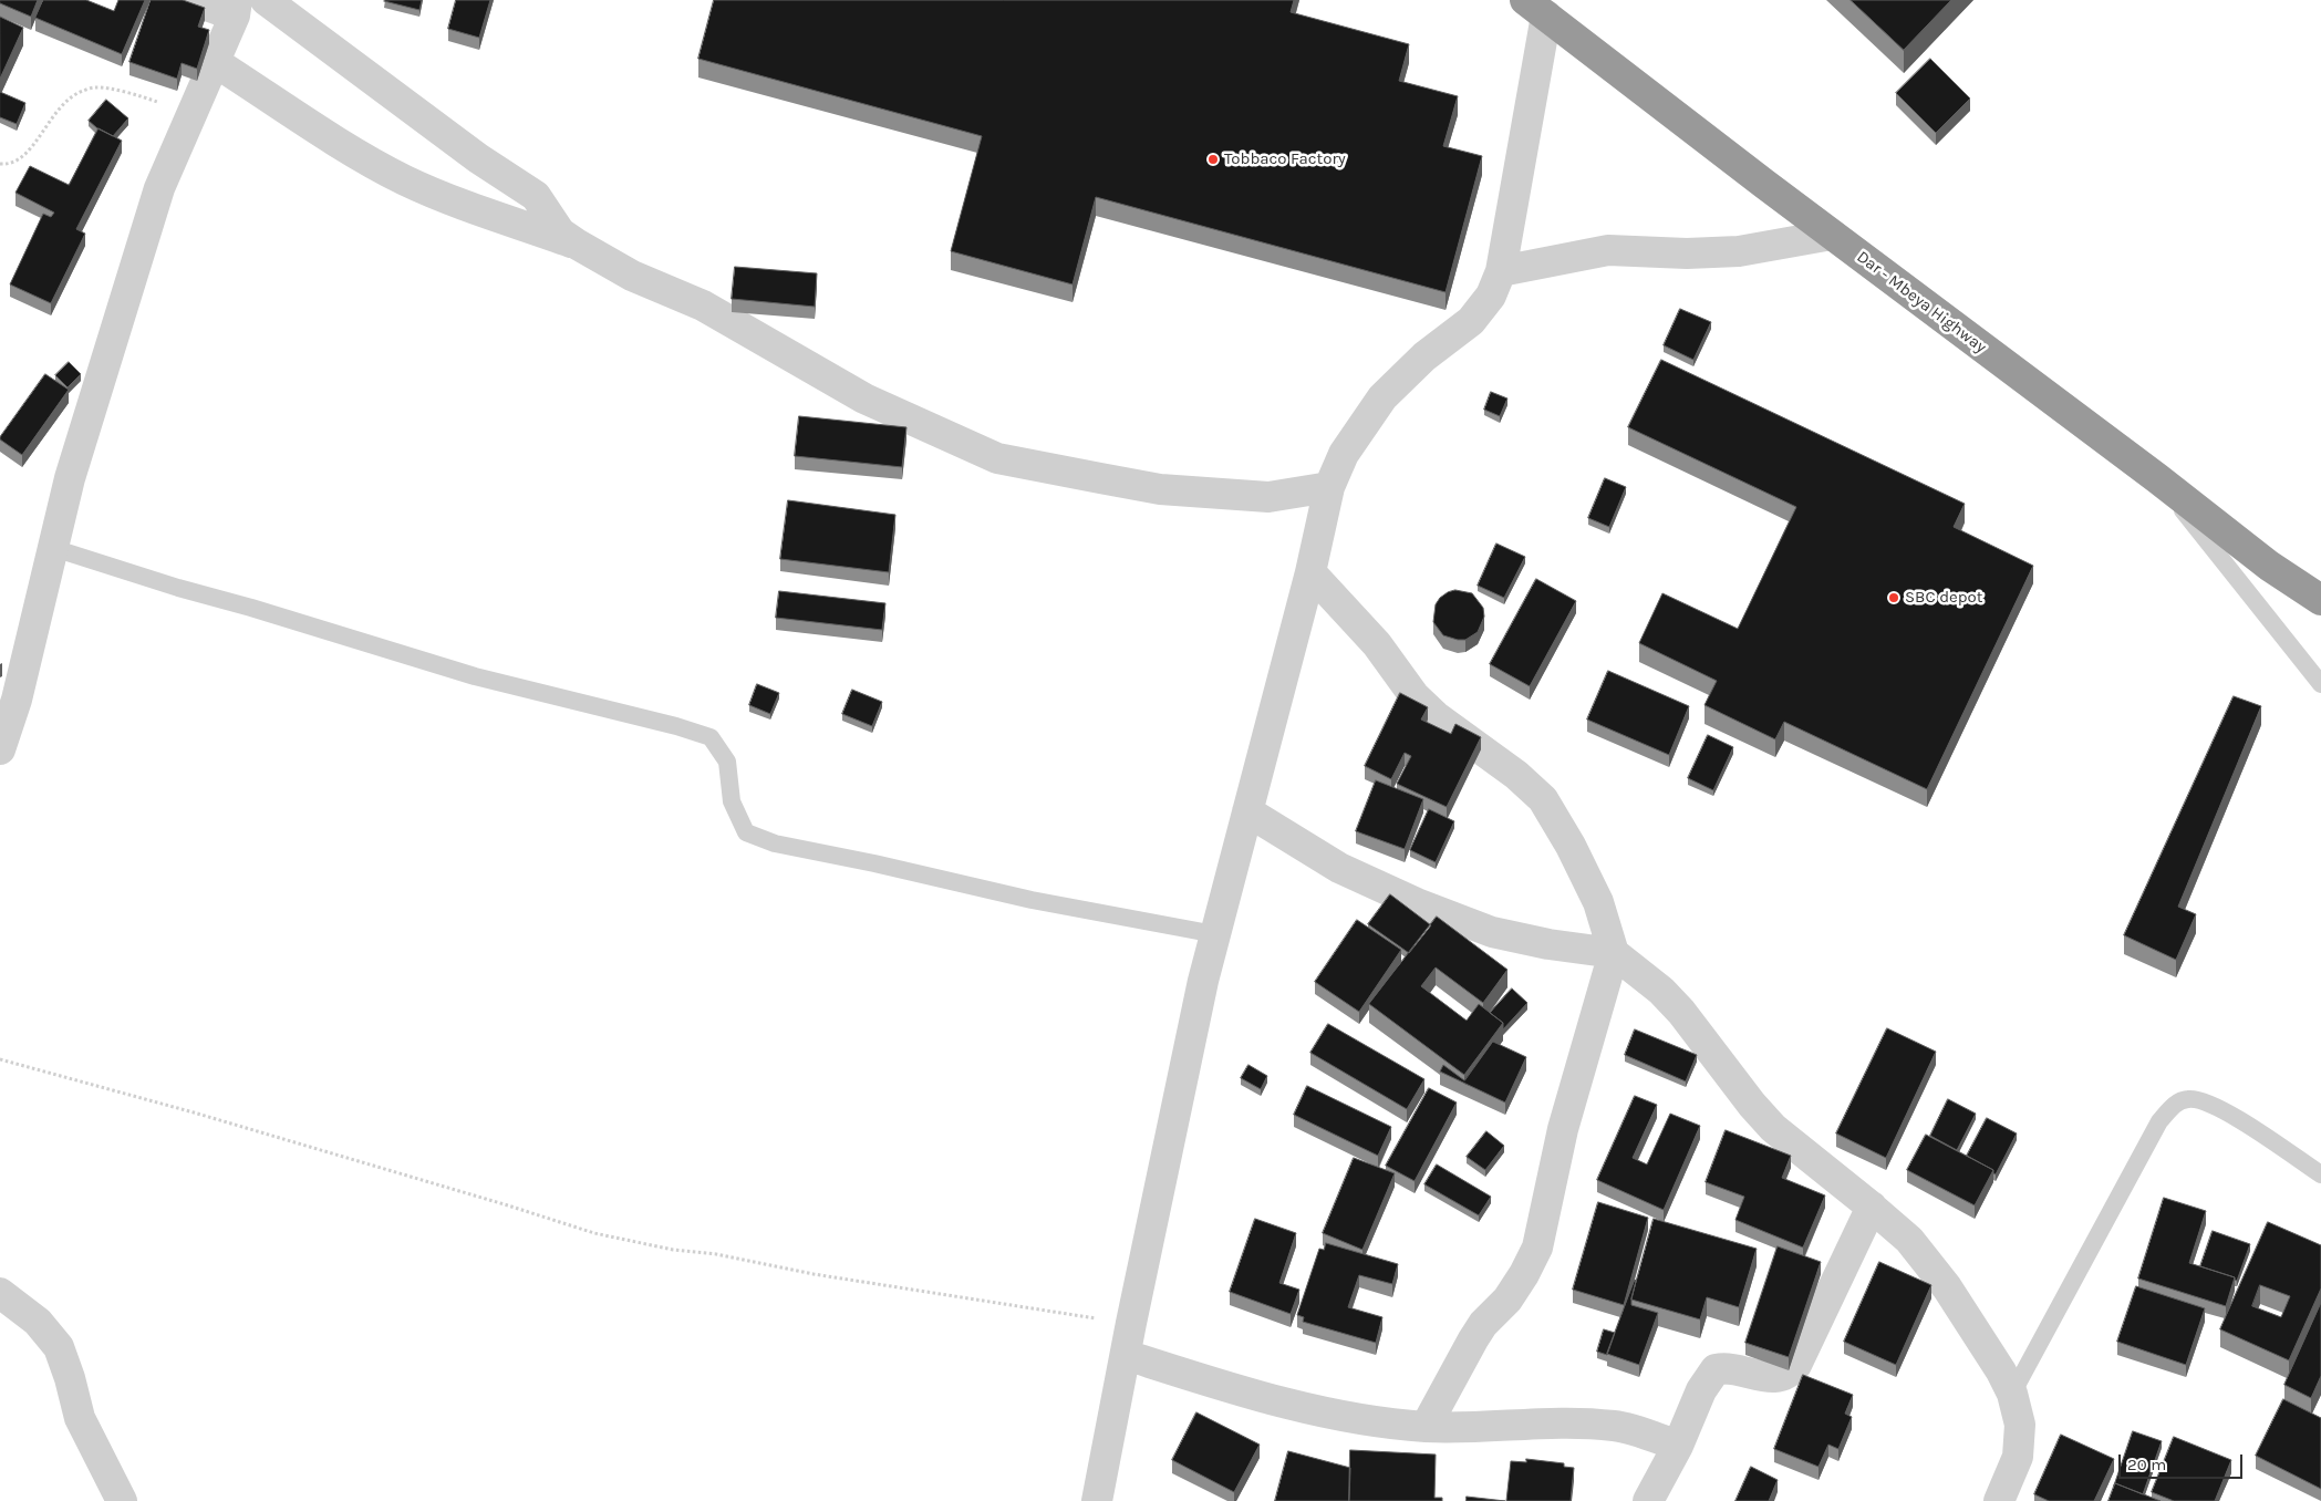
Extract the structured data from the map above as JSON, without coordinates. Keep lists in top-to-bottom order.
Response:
{
  "streets": {
    "highway": ["Dar - Mbeya Highway"]
  },
  "places": ["Tobbaco Factory", "SBC depot"],
  "scale_bar": "20 m"
}
